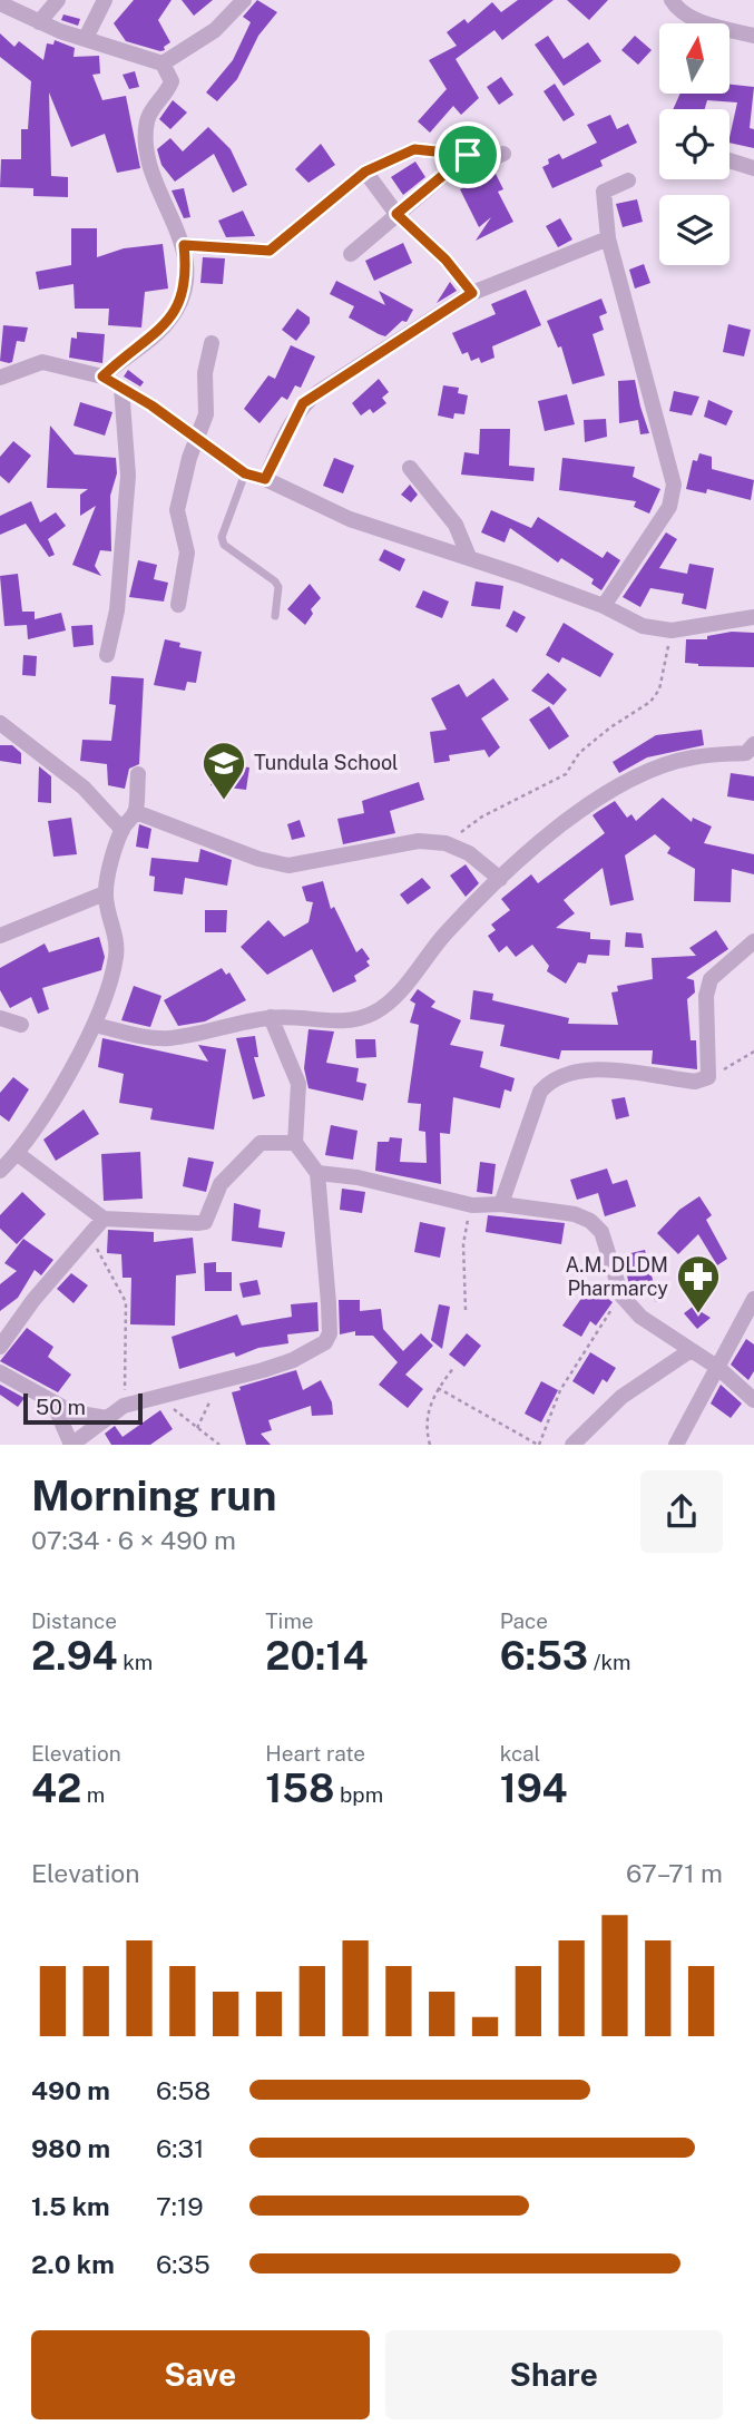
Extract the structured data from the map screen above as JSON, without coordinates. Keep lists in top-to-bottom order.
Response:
{
  "places": {
    "school or university": ["Tundula School"],
    "pharmacy": ["A.M. DLDM Pharmarcy"]
  },
  "scale_bar": "50 m",
  "north": "top",
  "page": {
    "scale": "50 m",
    "heading": ["Morning run", "07:34 · 6 × 490 m"],
    "stats": [
      ["Distance", "2.94 km"],
      ["Time", "20:14"],
      ["Pace", "6:53 /km"],
      ["Elevation", "42 m"],
      ["Heart rate", "158 bpm"],
      ["kcal", "194"]
    ],
    "chart": ["Elevation", "67–71 m"],
    "list": [
      {
        "name": "490 m",
        "note": "6:58"
      },
      {
        "name": "980 m",
        "note": "6:31"
      },
      {
        "name": "1.5 km",
        "note": "7:19"
      },
      {
        "name": "2.0 km",
        "note": "6:35"
      }
    ],
    "buttons": ["Save", "Share"]
  }
}
